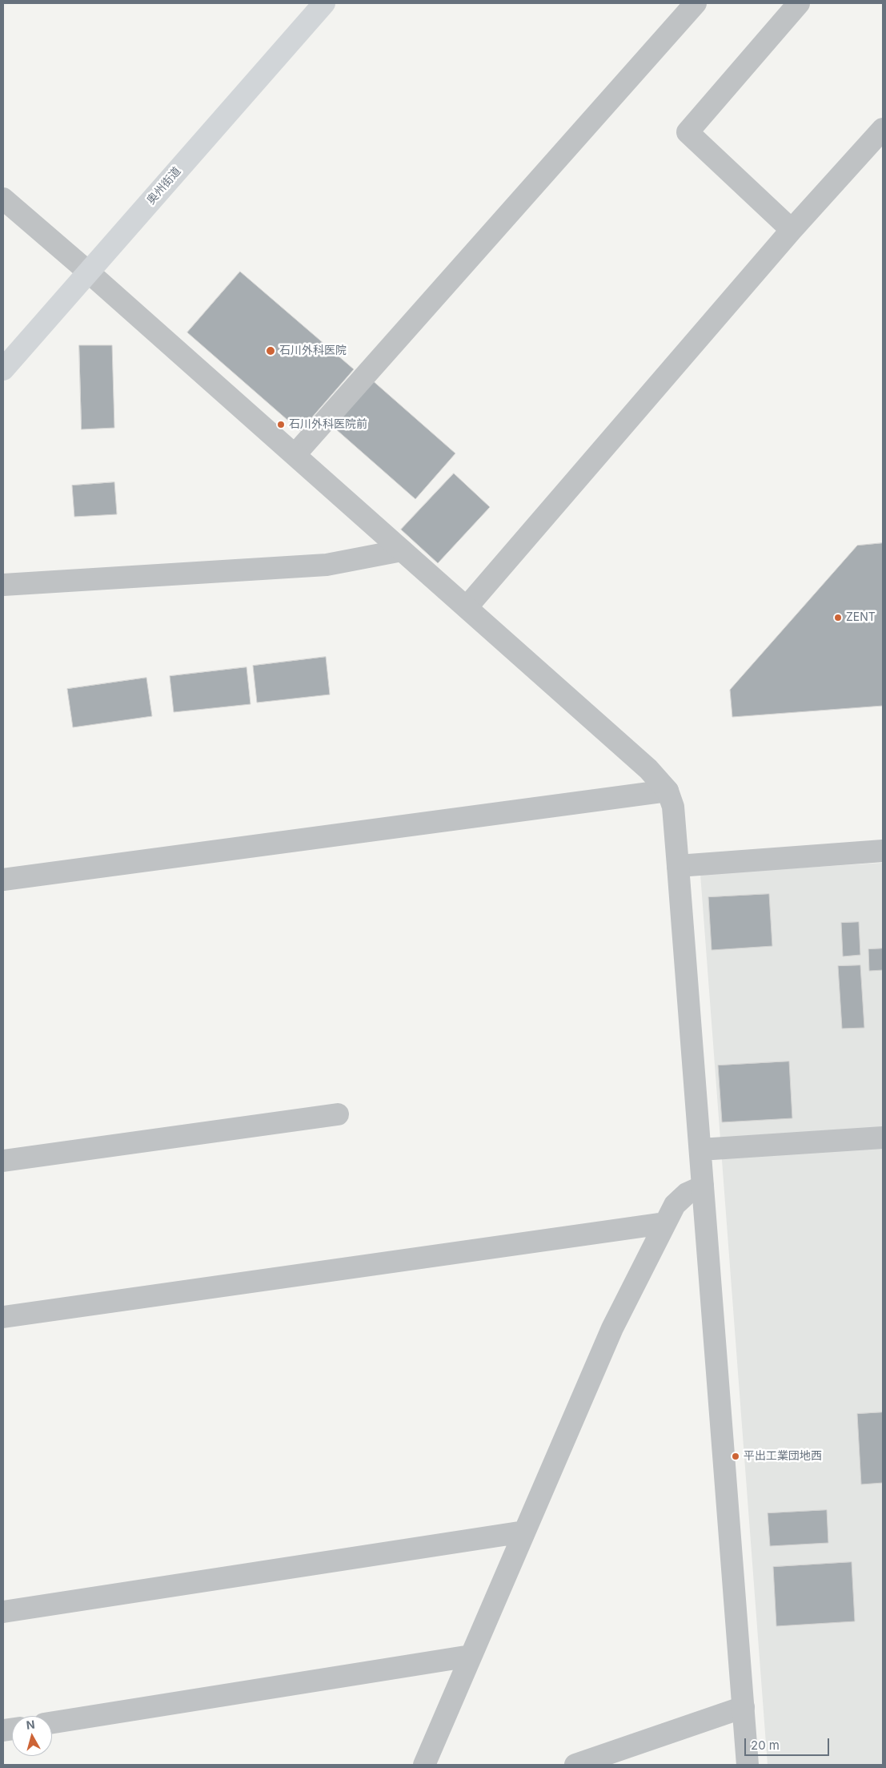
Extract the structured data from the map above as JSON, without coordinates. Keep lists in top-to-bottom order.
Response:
{
  "streets": {
    "highway": ["奥州街道"]
  },
  "places": [
    "石川外科医院",
    "石川外科医院前",
    "ZENT",
    "平出工業団地西"
  ],
  "scale_bar": "20 m",
  "north": "top"
}
